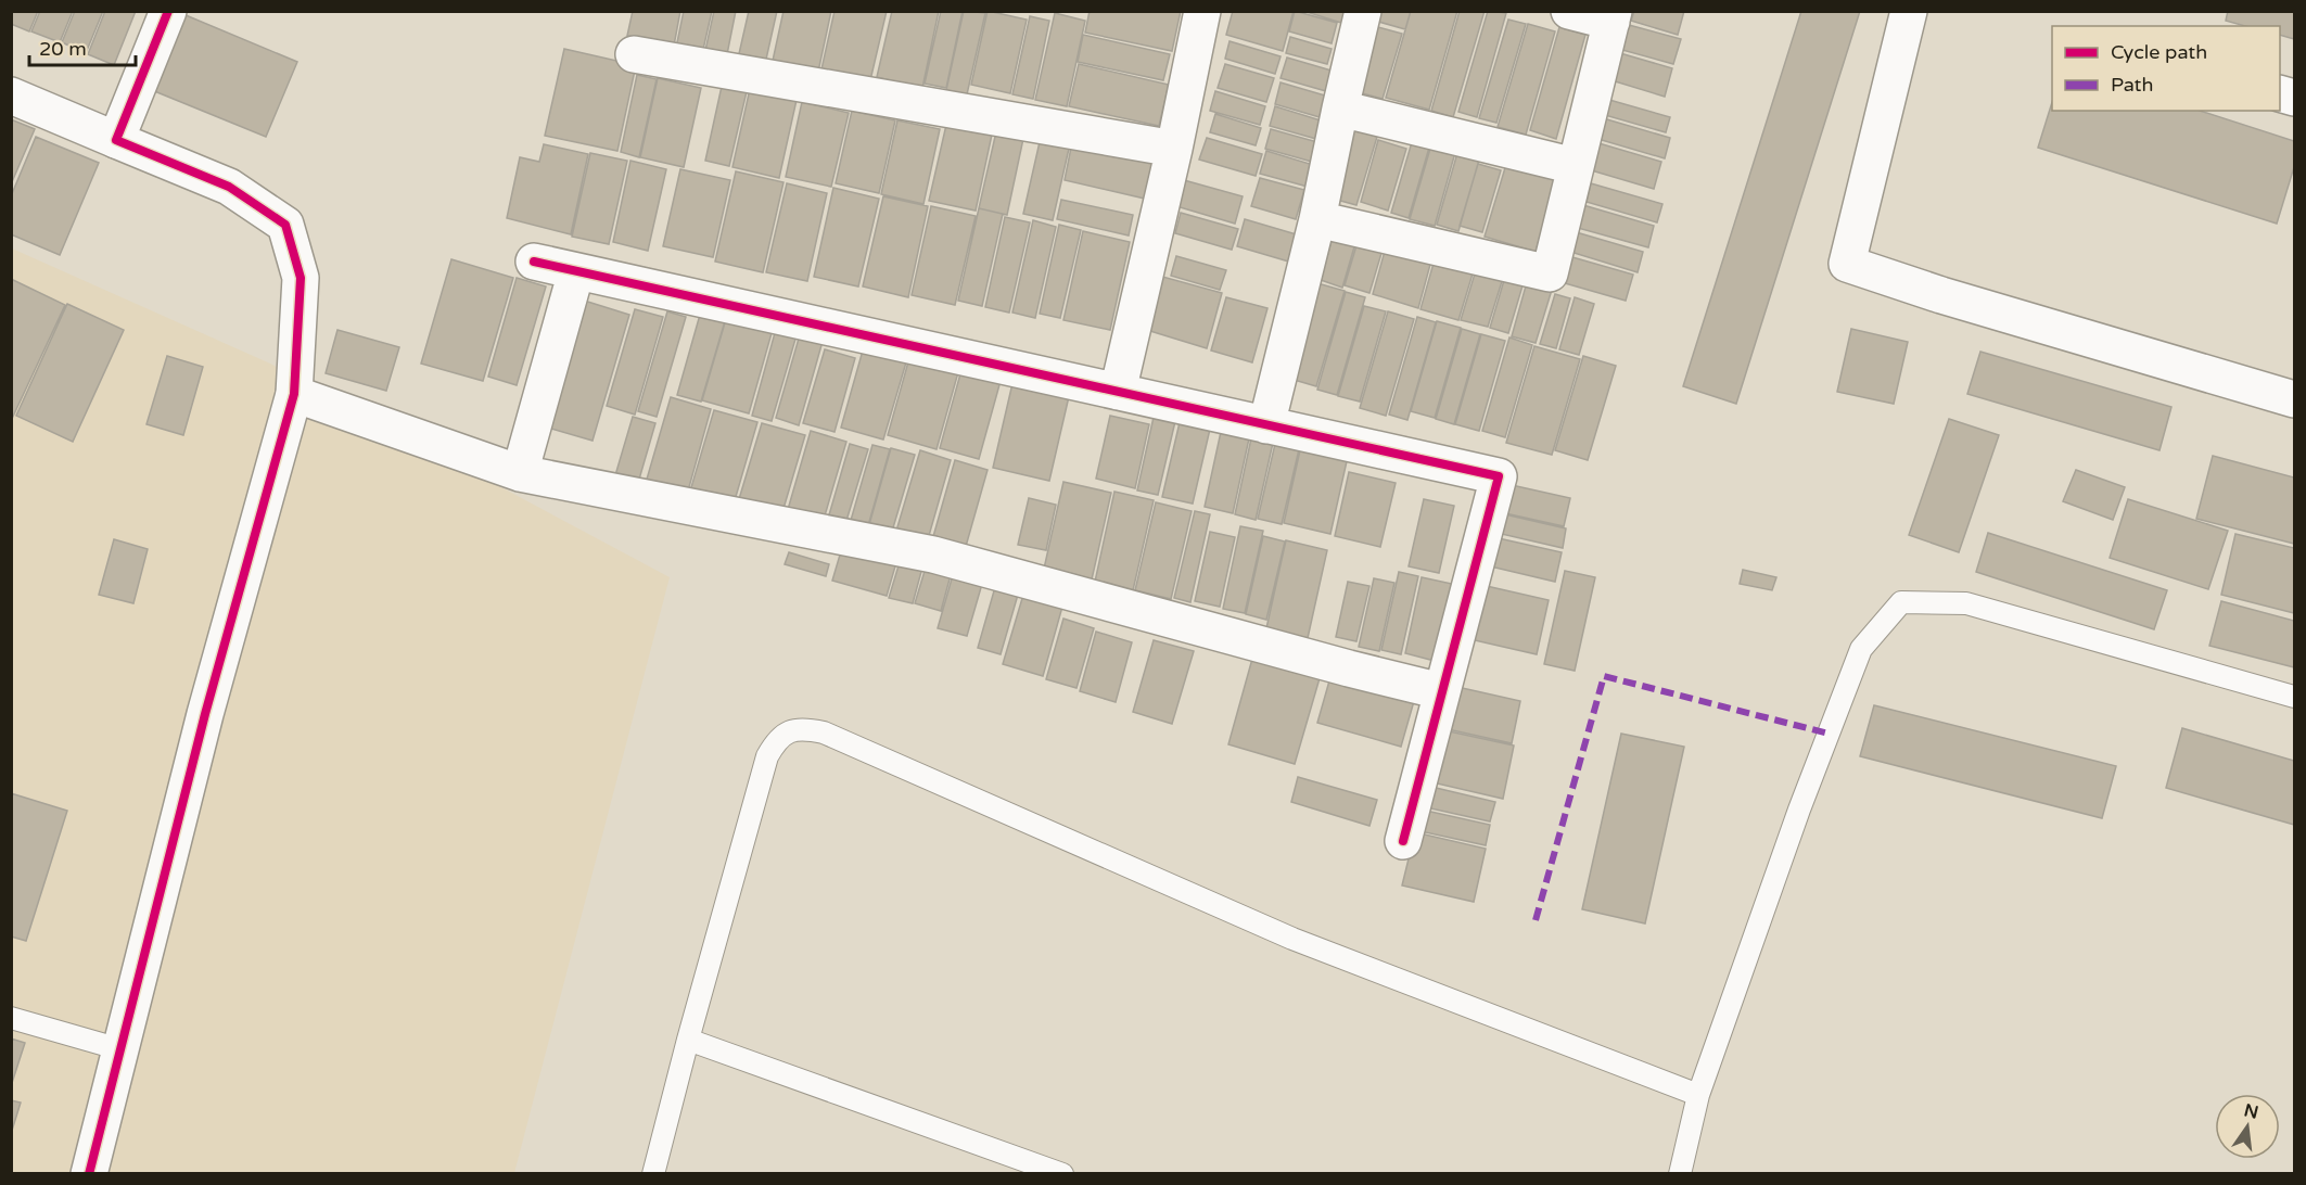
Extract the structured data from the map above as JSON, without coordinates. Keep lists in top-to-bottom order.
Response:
{
  "legend": ["Cycle path", "Path"],
  "scale_bar": "20 m",
  "north": "top"
}
